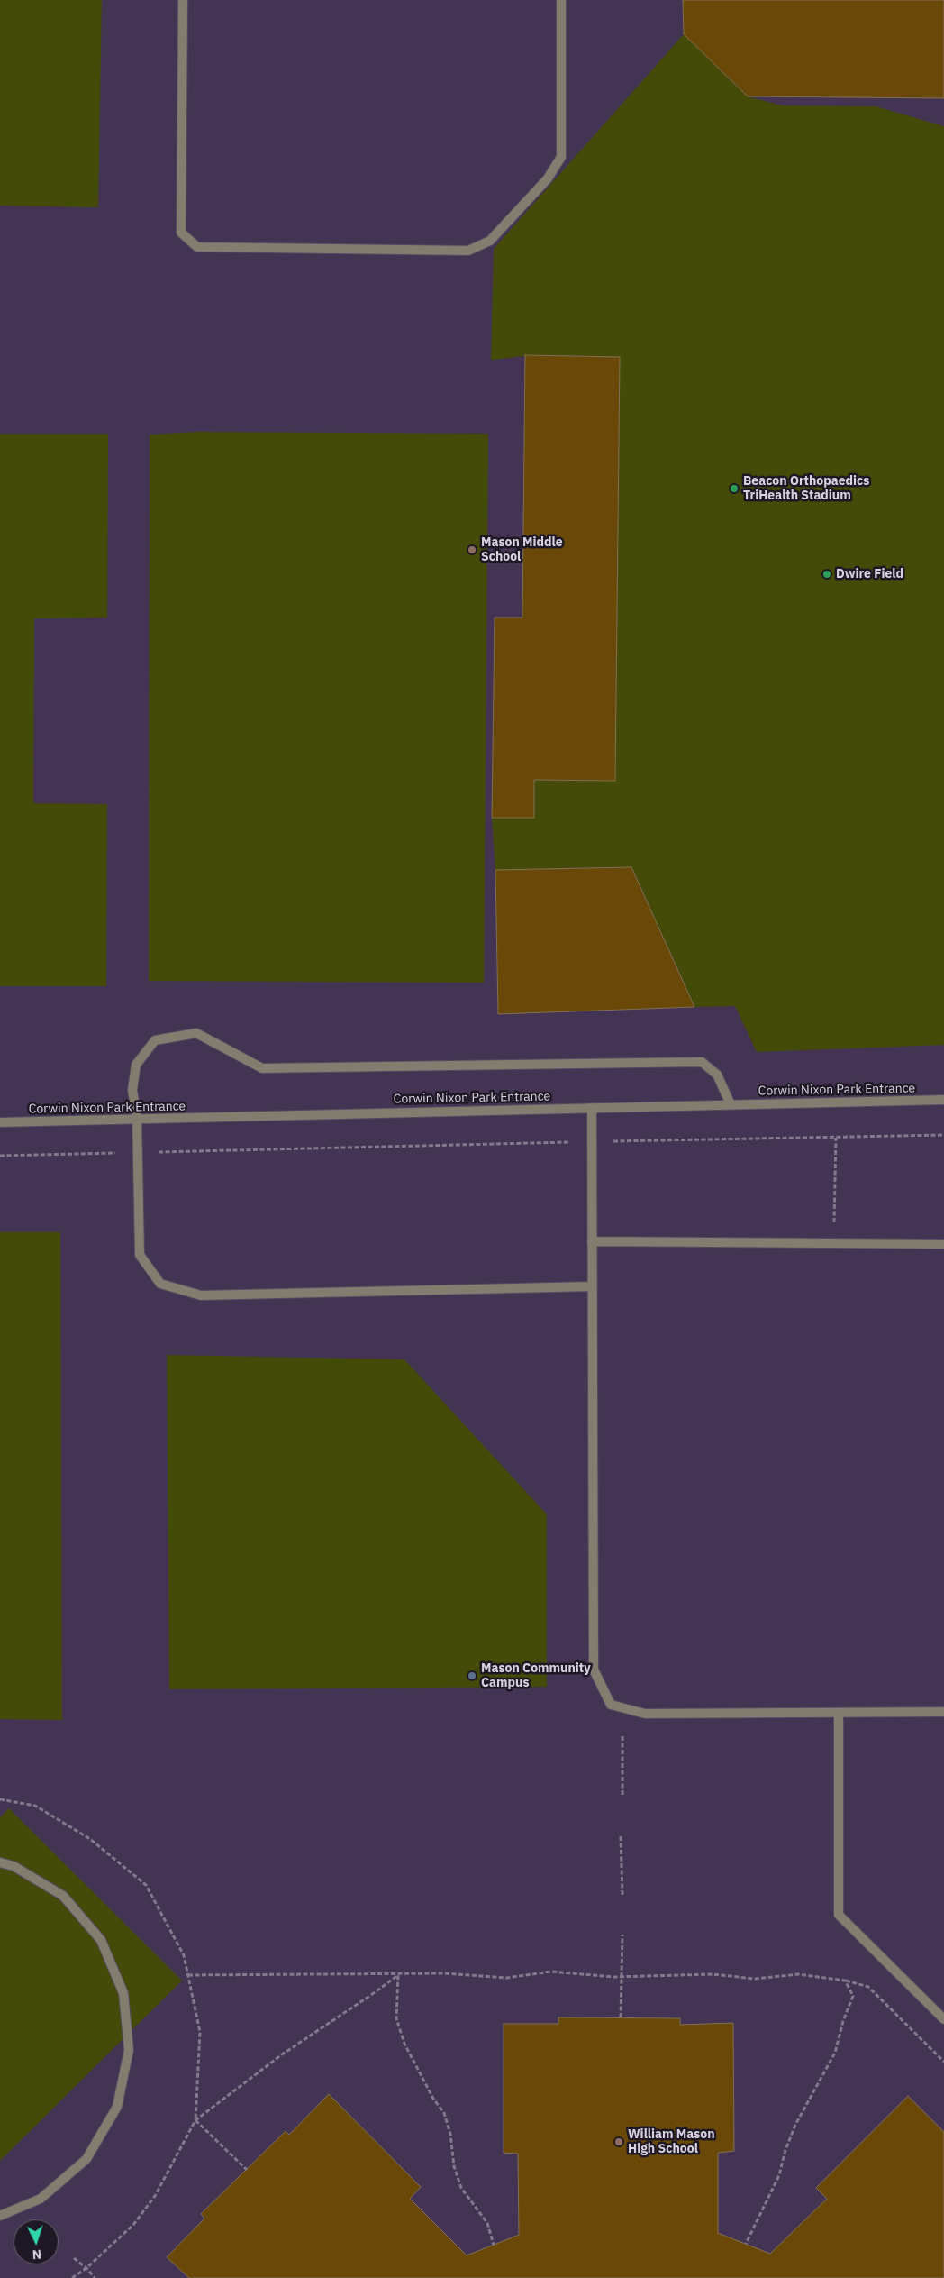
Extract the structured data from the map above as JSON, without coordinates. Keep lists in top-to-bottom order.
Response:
{
  "streets": {
    "street": ["Corwin Nixon Park Entrance"]
  },
  "places": [
    "Beacon Orthopaedics TriHealth Stadium",
    "Mason Middle School",
    "Dwire Field",
    "Mason Community Campus",
    "William Mason High School"
  ],
  "north": "bottom"
}
